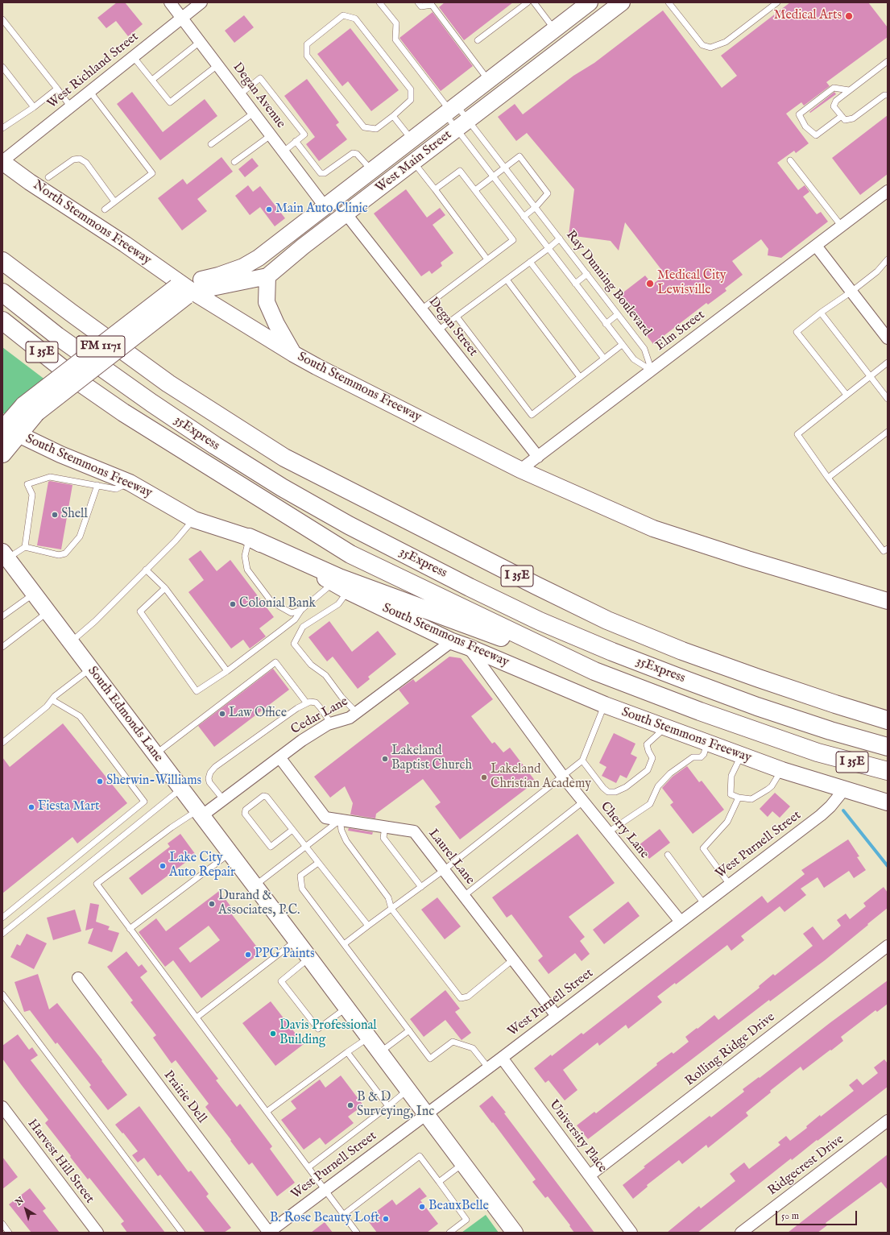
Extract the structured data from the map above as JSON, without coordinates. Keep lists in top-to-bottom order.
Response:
{
  "streets": {
    "main road": [
      "West Main Street",
      "North Stemmons Freeway",
      "FM 1171",
      "I 35E",
      "South Stemmons Freeway",
      "35Express",
      "South Edmonds Lane"
    ],
    "street": [
      "West Richland Street",
      "Degan Avenue",
      "Degan Street",
      "Elm Street",
      "Cedar Lane",
      "Cherry Lane",
      "West Purnell Street",
      "Laurel Lane",
      "Rolling Ridge Drive",
      "Prairie Dell",
      "University Place",
      "Harvest Hill Street",
      "Ridgecrest Drive"
    ],
    "lane": ["Ray Dunning Boulevard"]
  },
  "crossings": [
    ["West Richland Street", "Degan Avenue"],
    ["West Richland Street", "North Stemmons Freeway"],
    ["Degan Avenue", "West Main Street"],
    ["West Main Street", "North Stemmons Freeway"],
    ["West Main Street", "Ray Dunning Boulevard"],
    ["West Main Street", "Degan Street"],
    ["West Main Street", "South Stemmons Freeway"],
    ["North Stemmons Freeway", "South Stemmons Freeway"],
    ["Ray Dunning Boulevard", "Elm Street"],
    ["Degan Street", "Elm Street"],
    ["Elm Street", "South Stemmons Freeway"],
    ["South Stemmons Freeway", "Cedar Lane"],
    ["South Stemmons Freeway", "Cherry Lane"],
    ["South Stemmons Freeway", "West Purnell Street"],
    ["South Edmonds Lane", "Cedar Lane"],
    ["South Edmonds Lane", "West Purnell Street"],
    ["Cedar Lane", "Laurel Lane"],
    ["Cherry Lane", "West Purnell Street"],
    ["West Purnell Street", "Laurel Lane"],
    ["West Purnell Street", "Prairie Dell"],
    ["West Purnell Street", "University Place"],
    ["Rolling Ridge Drive", "University Place"]
  ],
  "places": [
    "Medical Arts",
    "Main Auto Clinic",
    "Medical City Lewisville",
    "Shell",
    "Colonial Bank",
    "Law Office",
    "Lakeland Baptist Church",
    "Lakeland Christian Academy",
    "Sherwin-Williams",
    "Fiesta Mart",
    "Lake City Auto Repair",
    "Durand & Associates, P.C.",
    "PPG Paints",
    "Davis Professional Building",
    "B & D Surveying, Inc",
    "BeauxBelle",
    "B. Rose Beauty Loft"
  ],
  "scale_bar": "50 m",
  "north": "top left"
}
